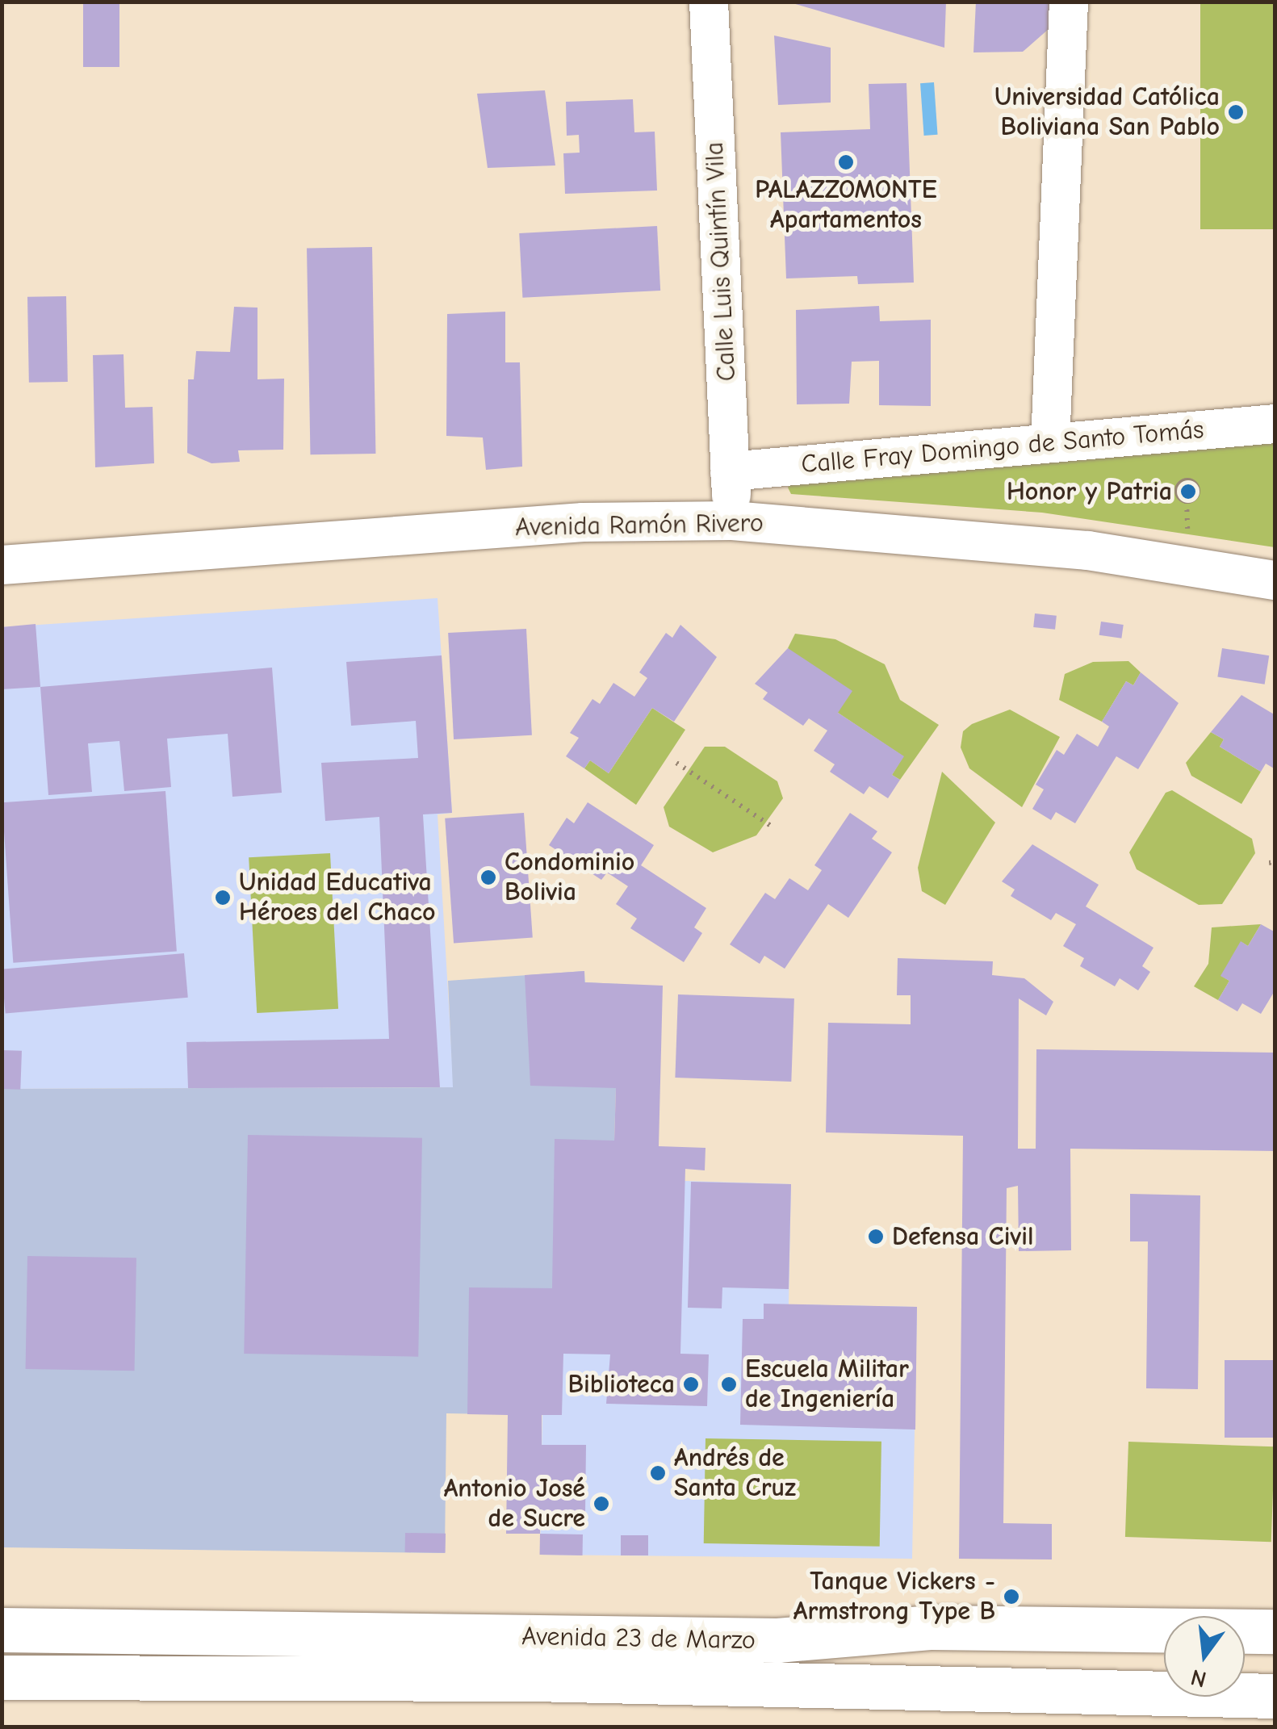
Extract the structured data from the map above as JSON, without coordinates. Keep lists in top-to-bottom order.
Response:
{
  "streets": {
    "main road": ["Avenida 23 de Marzo"],
    "street": ["Calle Luis Quintín Vila", "Calle Fray Domingo de Santo Tomás", "Avenida Ramón Rivero"]
  },
  "crossings": [
    ["Calle Luis Quintín Vila", "Calle Fray Domingo de Santo Tomás"],
    ["Calle Luis Quintín Vila", "Avenida Ramón Rivero"]
  ],
  "places": [
    "Universidad Católica Boliviana San Pablo",
    "PALAZZOMONTE Apartamentos",
    "Honor y Patria",
    "Condominio Bolivia",
    "Unidad Educativa Héroes del Chaco",
    "Defensa Civil",
    "Biblioteca",
    "Escuela Militar de Ingeniería",
    "Andrés de Santa Cruz",
    "Antonio José de Sucre",
    "Tanque Vickers - Armstrong Type B"
  ],
  "north": "bottom"
}
